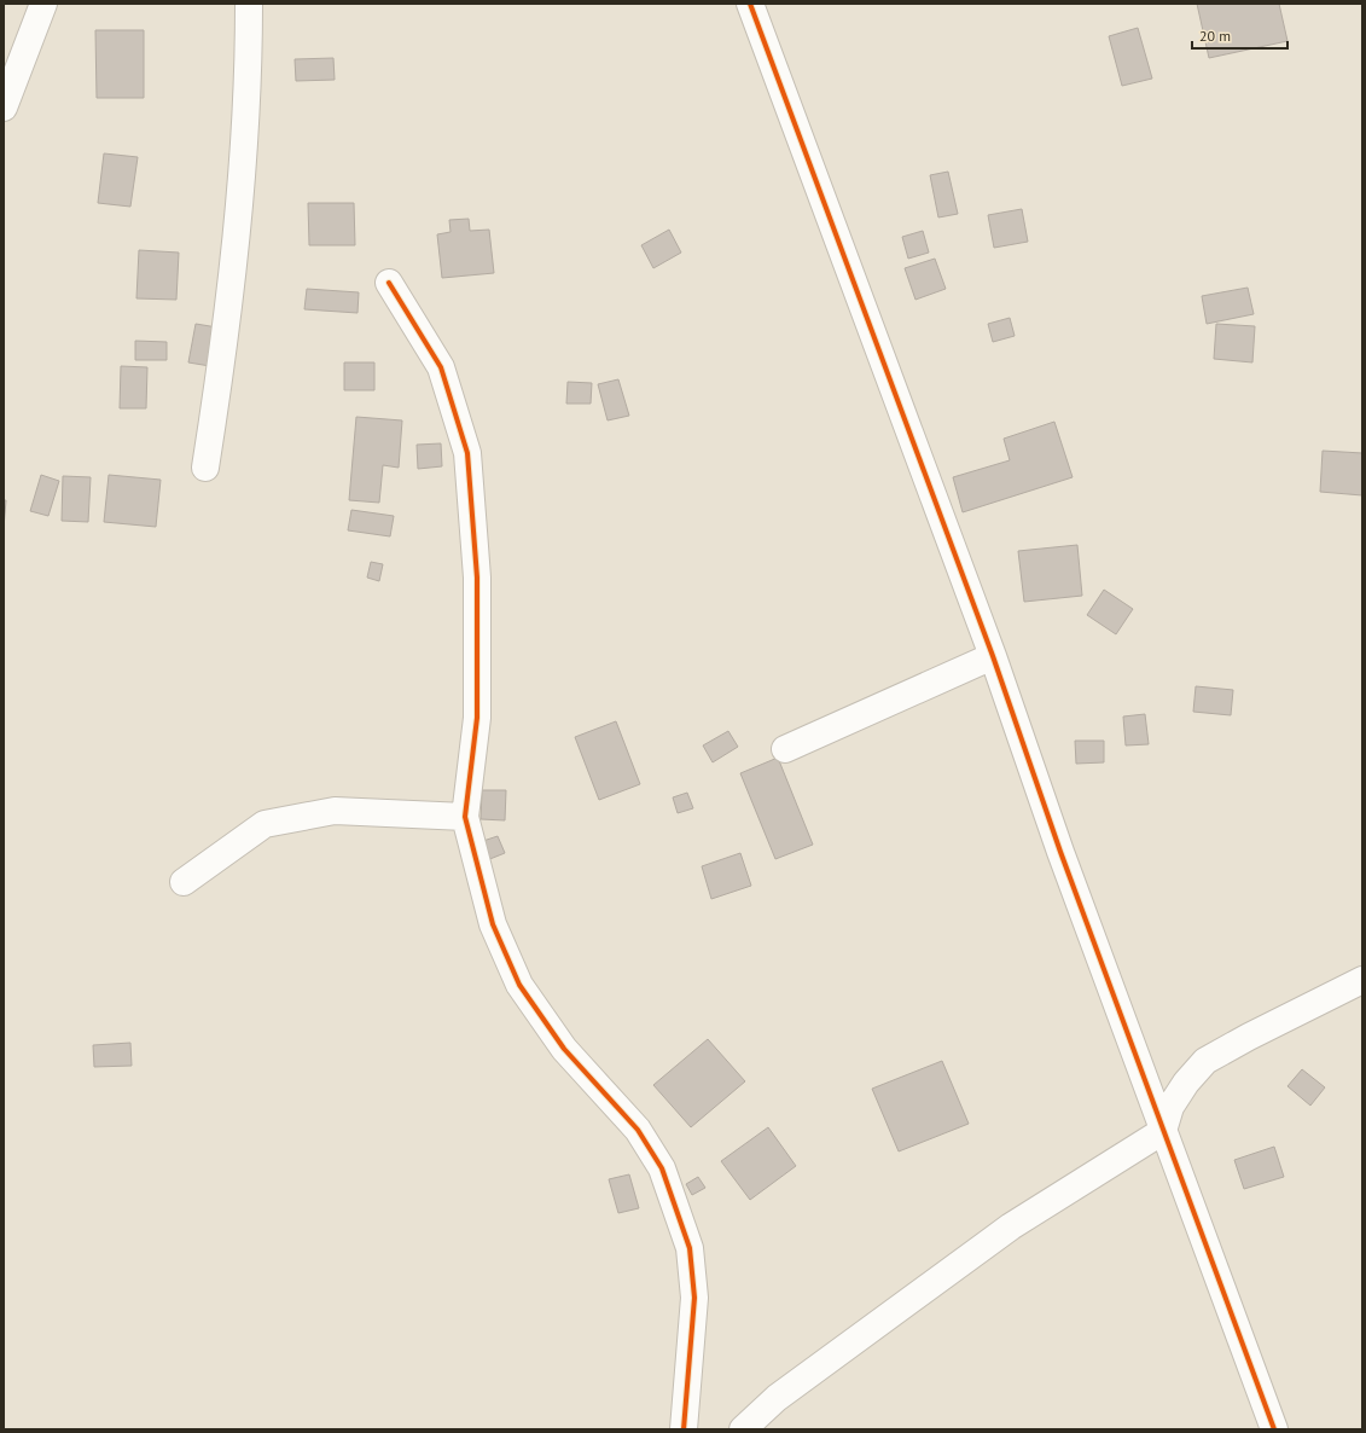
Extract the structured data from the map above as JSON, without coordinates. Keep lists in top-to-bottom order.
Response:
{
  "scale_bar": "20 m"
}
